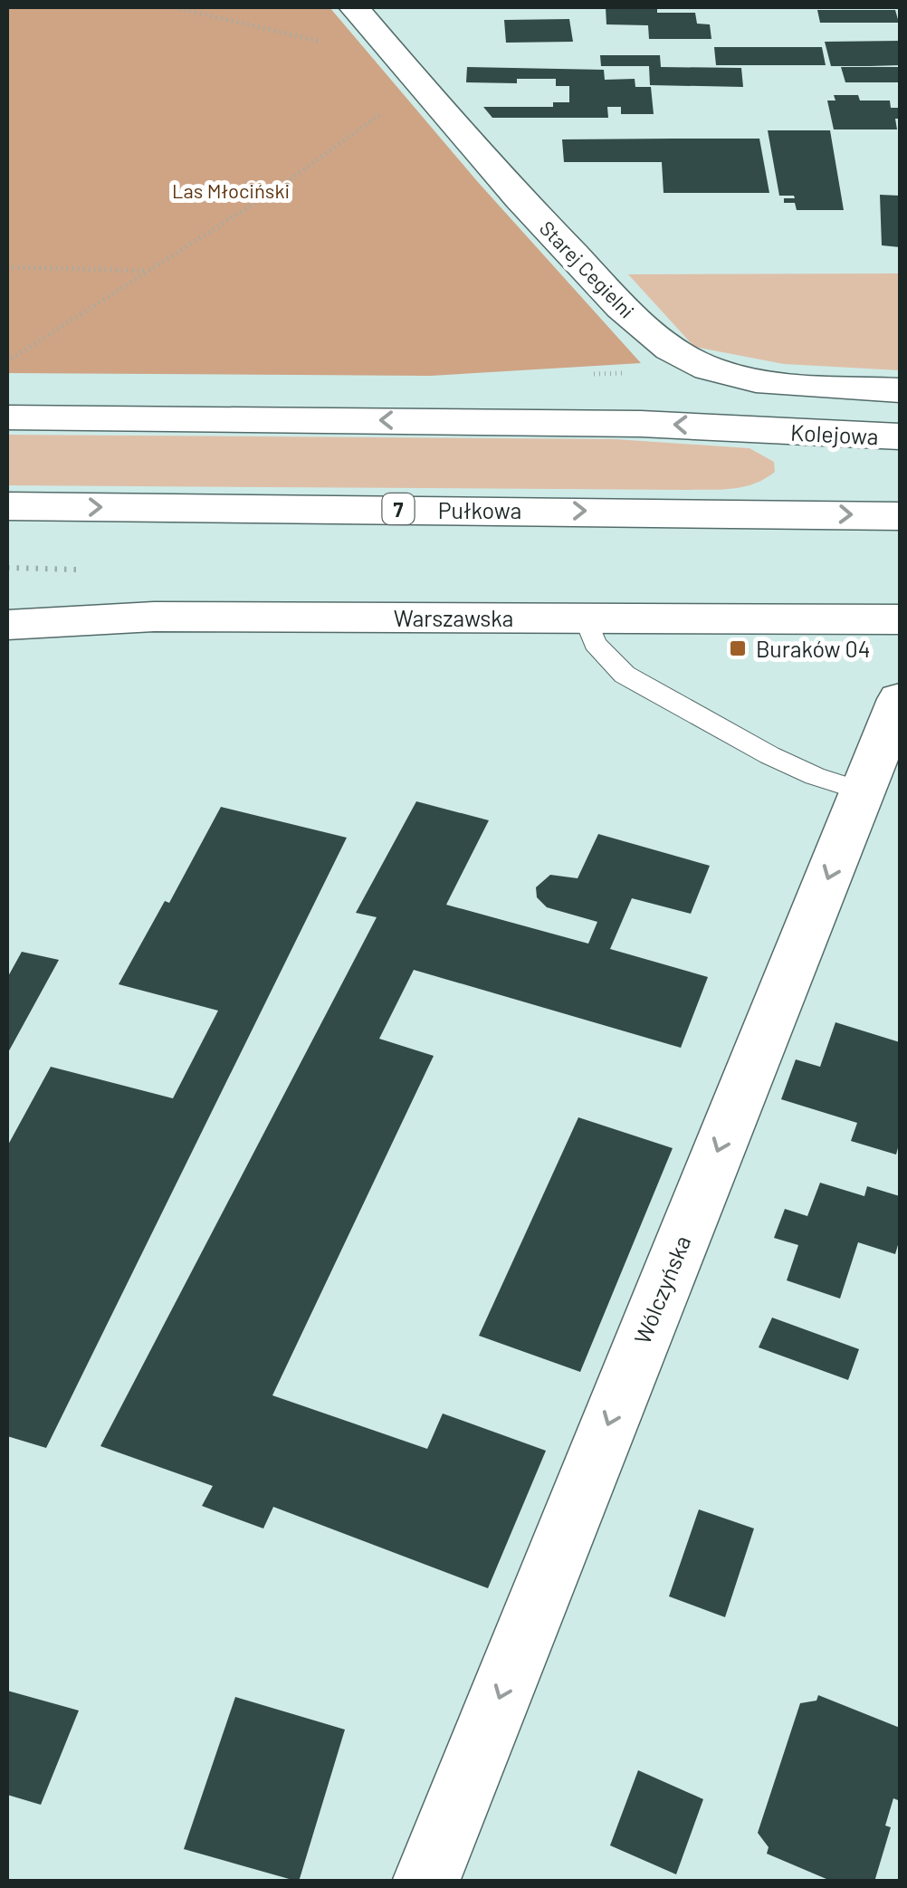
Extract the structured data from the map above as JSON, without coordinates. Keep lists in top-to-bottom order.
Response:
{
  "streets": {
    "main road": [
      "Starej Cegielni",
      "Kolejowa",
      "7",
      "Pułkowa",
      "Warszawska",
      "Wólczyńska"
    ]
  },
  "one_way": ["Kolejowa", "Pułkowa", "Wólczyńska"],
  "parks": ["Las Młociński"],
  "places": {
    "transit": ["Buraków 04"]
  }
}
